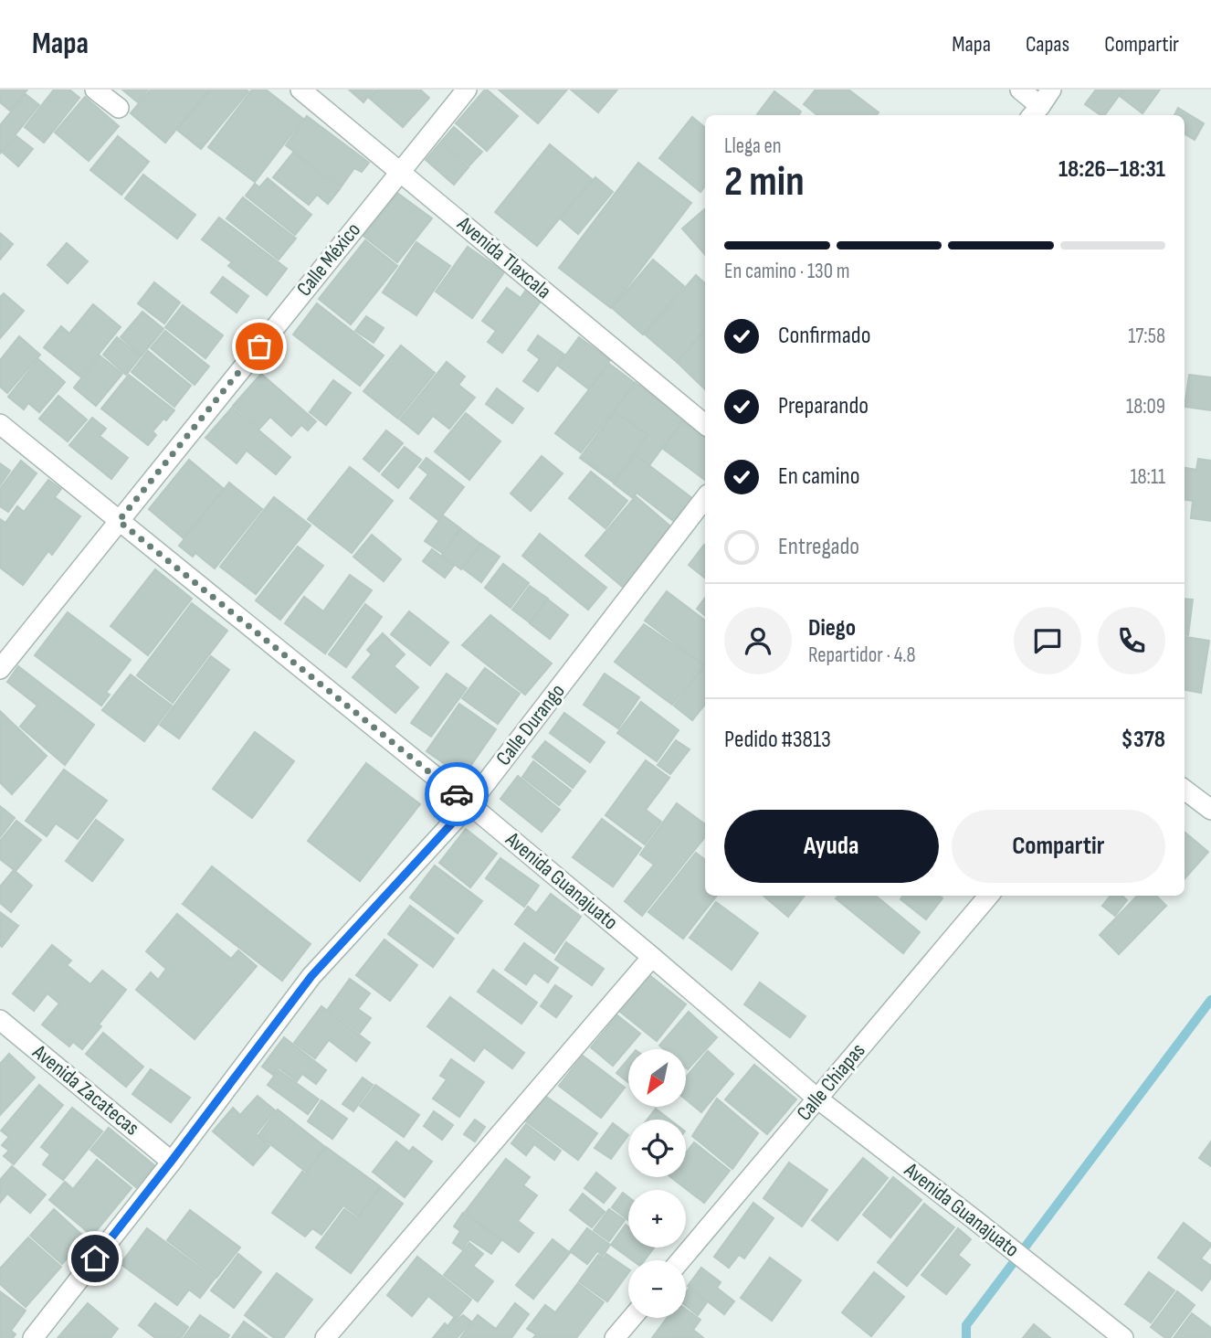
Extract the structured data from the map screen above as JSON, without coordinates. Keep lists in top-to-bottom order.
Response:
{
  "streets": {
    "street": [
      "Avenida Tlaxcala",
      "Calle México",
      "Calle Durango",
      "Avenida Guanajuato",
      "Calle Chiapas",
      "Avenida Zacatecas"
    ]
  },
  "crossings": [
    ["Avenida Tlaxcala", "Calle México"],
    ["Calle México", "Avenida Guanajuato"],
    ["Calle Durango", "Avenida Guanajuato"],
    ["Calle Durango", "Avenida Zacatecas"],
    ["Avenida Guanajuato", "Calle Chiapas"]
  ],
  "north": "bottom left",
  "page": {
    "header": "Mapa",
    "nav": ["Mapa", "Capas", "Compartir"],
    "heading": ["2 min", "Llega en", "18:26–18:31"],
    "panel": [
      "Diego",
      "Repartidor · 4.8",
      "Pedido #3813",
      "$378"
    ],
    "bar": "En camino · 130 m",
    "list": [
      ["Confirmado", "17:58"],
      ["Preparando", "18:09"],
      ["En camino", "18:11"],
      "Entregado"
    ],
    "buttons": ["Ayuda", "Compartir"],
    "map_buttons": ["+", "−"]
  }
}
